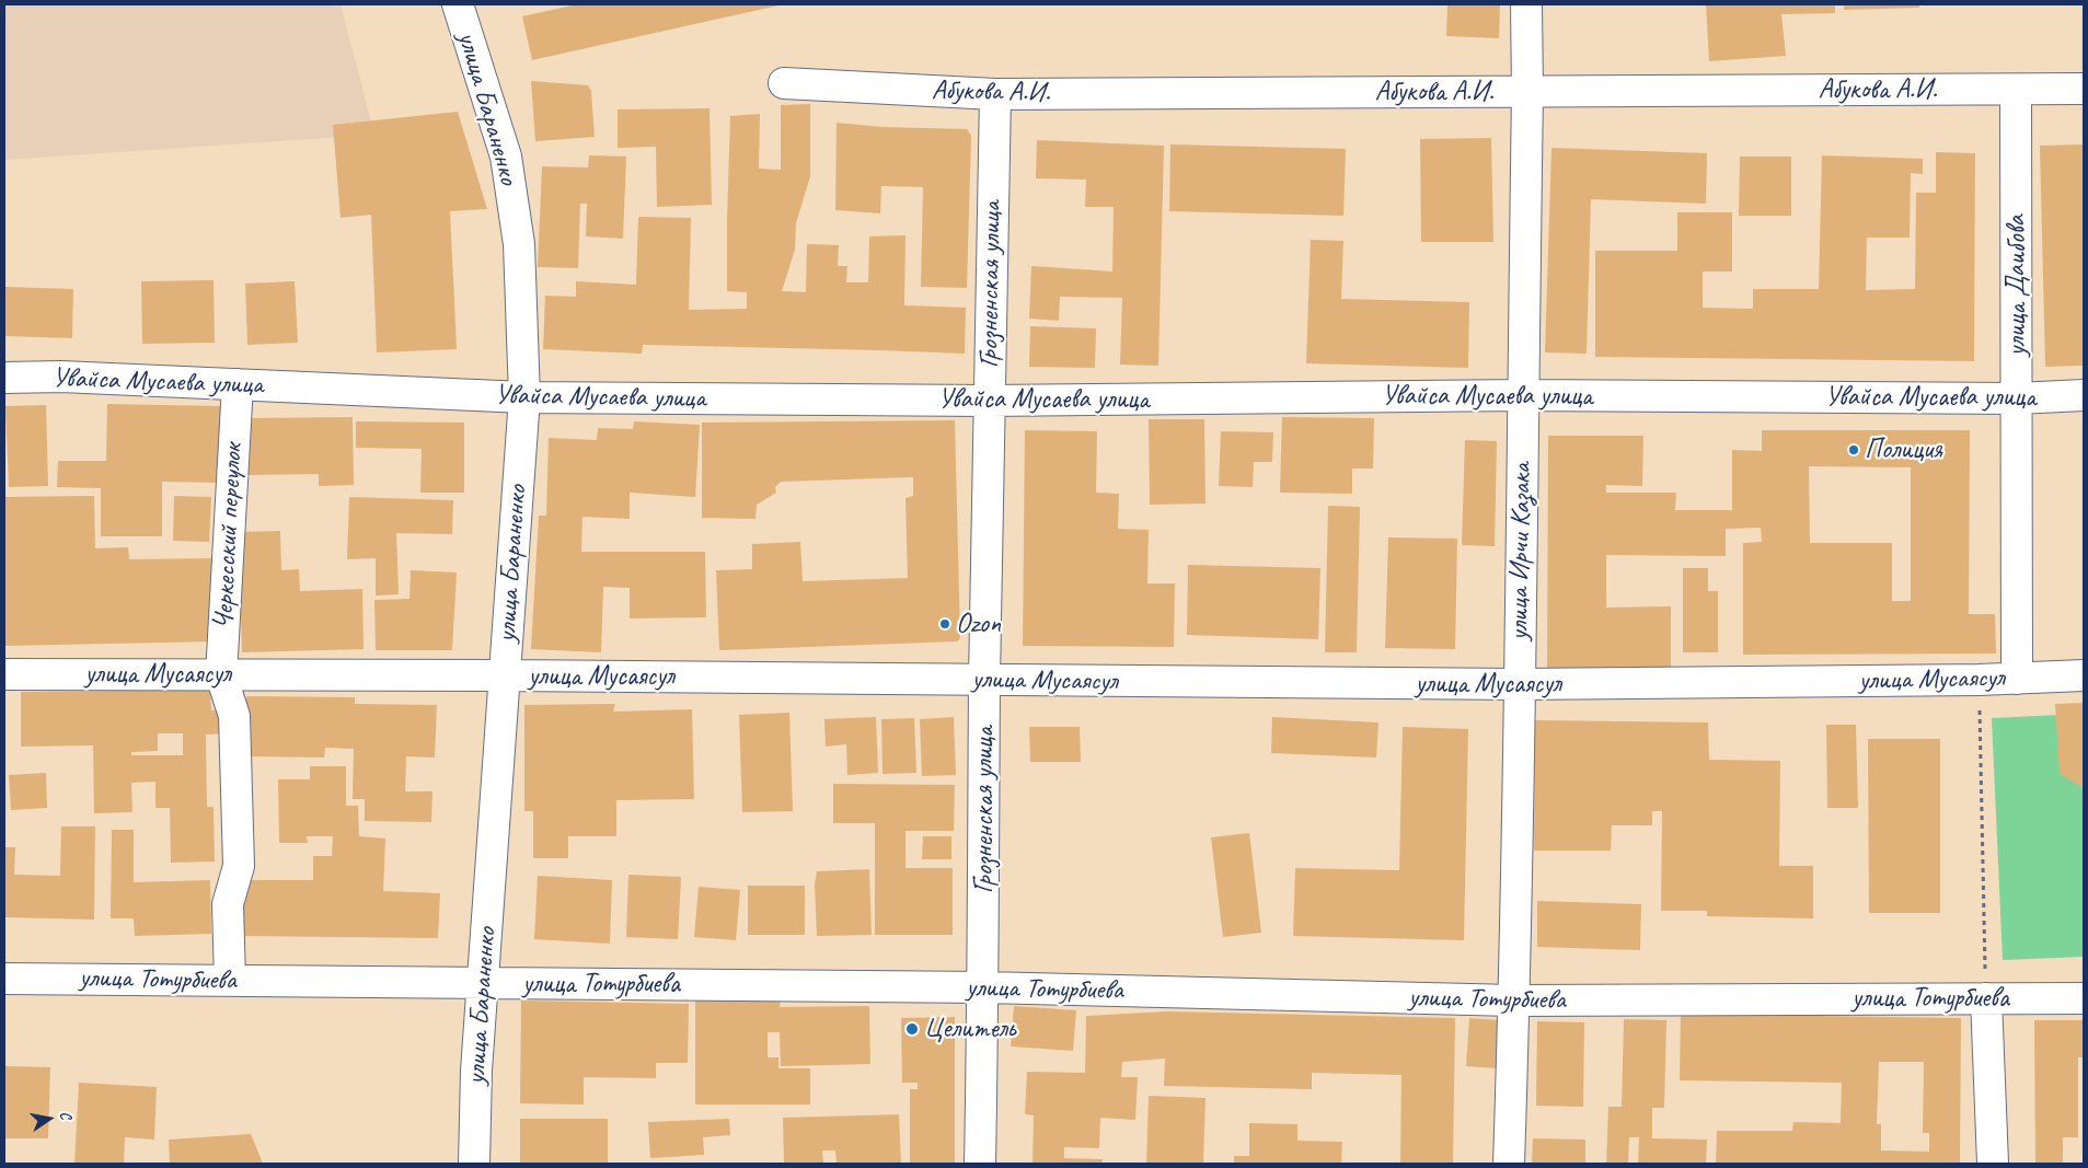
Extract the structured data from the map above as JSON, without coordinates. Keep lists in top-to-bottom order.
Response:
{
  "streets": {
    "street": [
      "Абукова А.И.",
      "улица Бараненко",
      "Грозненская улица",
      "улица Даибова",
      "Увайса Мусаева улица",
      "Черкесский переулок",
      "улица Ирчи Казака",
      "улица Мусаясул",
      "улица Тотурбиева"
    ]
  },
  "crossings": [
    ["Абукова А.И.", "Грозненская улица"],
    ["Абукова А.И.", "улица Даибова"],
    ["Абукова А.И.", "улица Ирчи Казака"],
    ["улица Бараненко", "Увайса Мусаева улица"],
    ["улица Бараненко", "улица Мусаясул"],
    ["улица Бараненко", "улица Тотурбиева"],
    ["Грозненская улица", "Увайса Мусаева улица"],
    ["Грозненская улица", "улица Мусаясул"],
    ["Грозненская улица", "улица Тотурбиева"],
    ["улица Даибова", "Увайса Мусаева улица"],
    ["улица Даибова", "улица Мусаясул"],
    ["Увайса Мусаева улица", "Черкесский переулок"],
    ["Увайса Мусаева улица", "улица Ирчи Казака"],
    ["Черкесский переулок", "улица Мусаясул"],
    ["Черкесский переулок", "улица Тотурбиева"],
    ["улица Ирчи Казака", "улица Мусаясул"],
    ["улица Ирчи Казака", "улица Тотурбиева"]
  ],
  "places": ["Полиция", "Ozon", "Целитель"],
  "north": "right"
}
